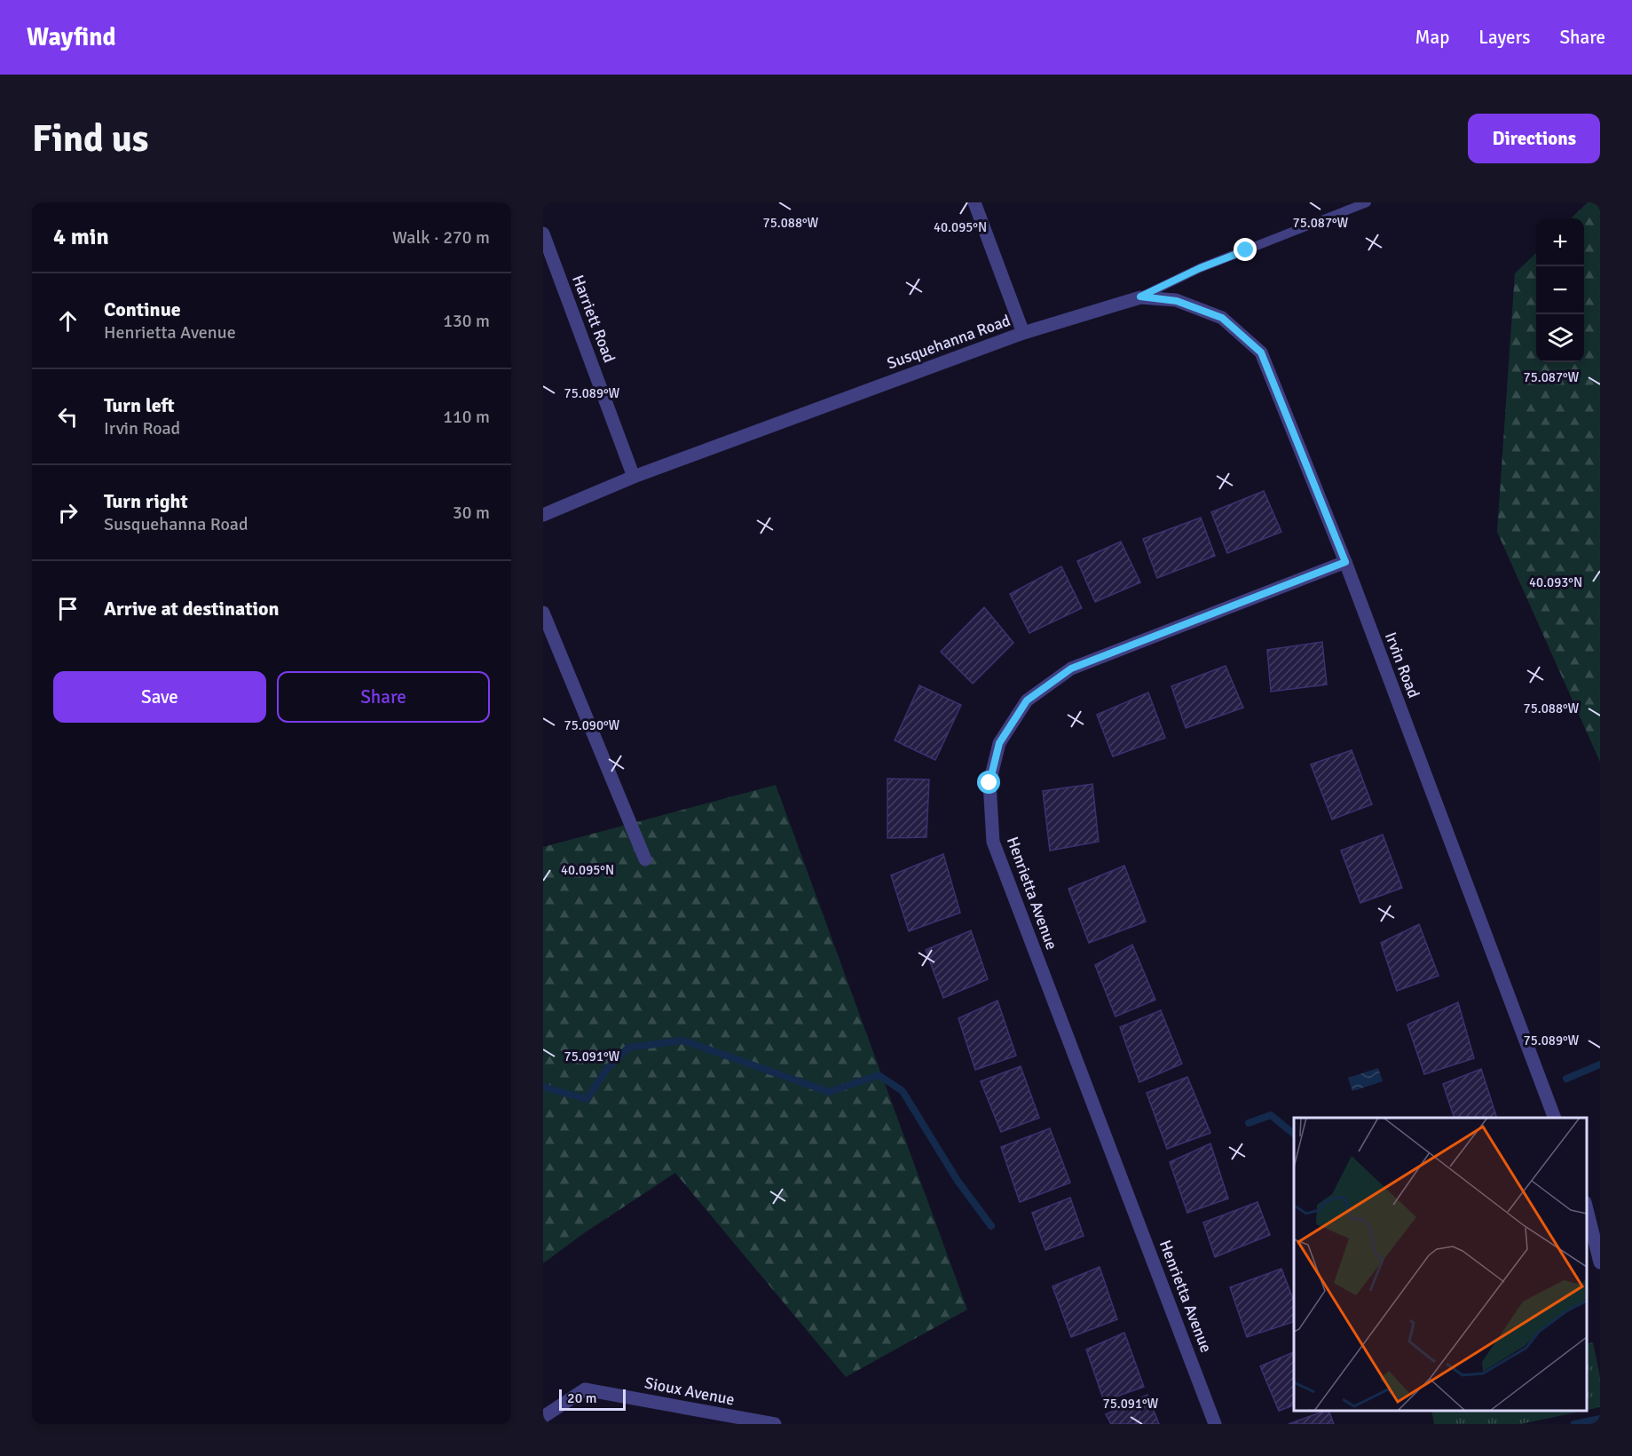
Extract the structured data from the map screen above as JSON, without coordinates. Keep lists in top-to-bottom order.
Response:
{
  "streets": {
    "street": [
      "Harriett Road",
      "Susquehanna Road",
      "Irvin Road",
      "Henrietta Avenue",
      "Sioux Avenue"
    ]
  },
  "crossings": [
    ["Harriett Road", "Susquehanna Road"],
    ["Susquehanna Road", "Irvin Road"],
    ["Irvin Road", "Henrietta Avenue"]
  ],
  "scale_bar": "20 m",
  "page": {
    "header": "Wayfind",
    "nav": ["Map", "Layers", "Share"],
    "buttons": [
      "Directions",
      ["Save", "Share"]
    ],
    "title": "Find us",
    "heading": ["4 min", "Walk · 270 m"],
    "map_buttons": ["+", "−"],
    "list": [
      ["Continue", "Henrietta Avenue", "130 m"],
      ["Turn left", "Irvin Road", "110 m"],
      ["Turn right", "Susquehanna Road", "30 m"],
      "Arrive at destination"
    ],
    "scale": "20 m"
  },
  "coordinates": [
    "75.088°W",
    "75.087°W",
    "40.095°N",
    "75.089°W",
    "40.093°N",
    "75.090°W",
    "75.091°W"
  ]
}
